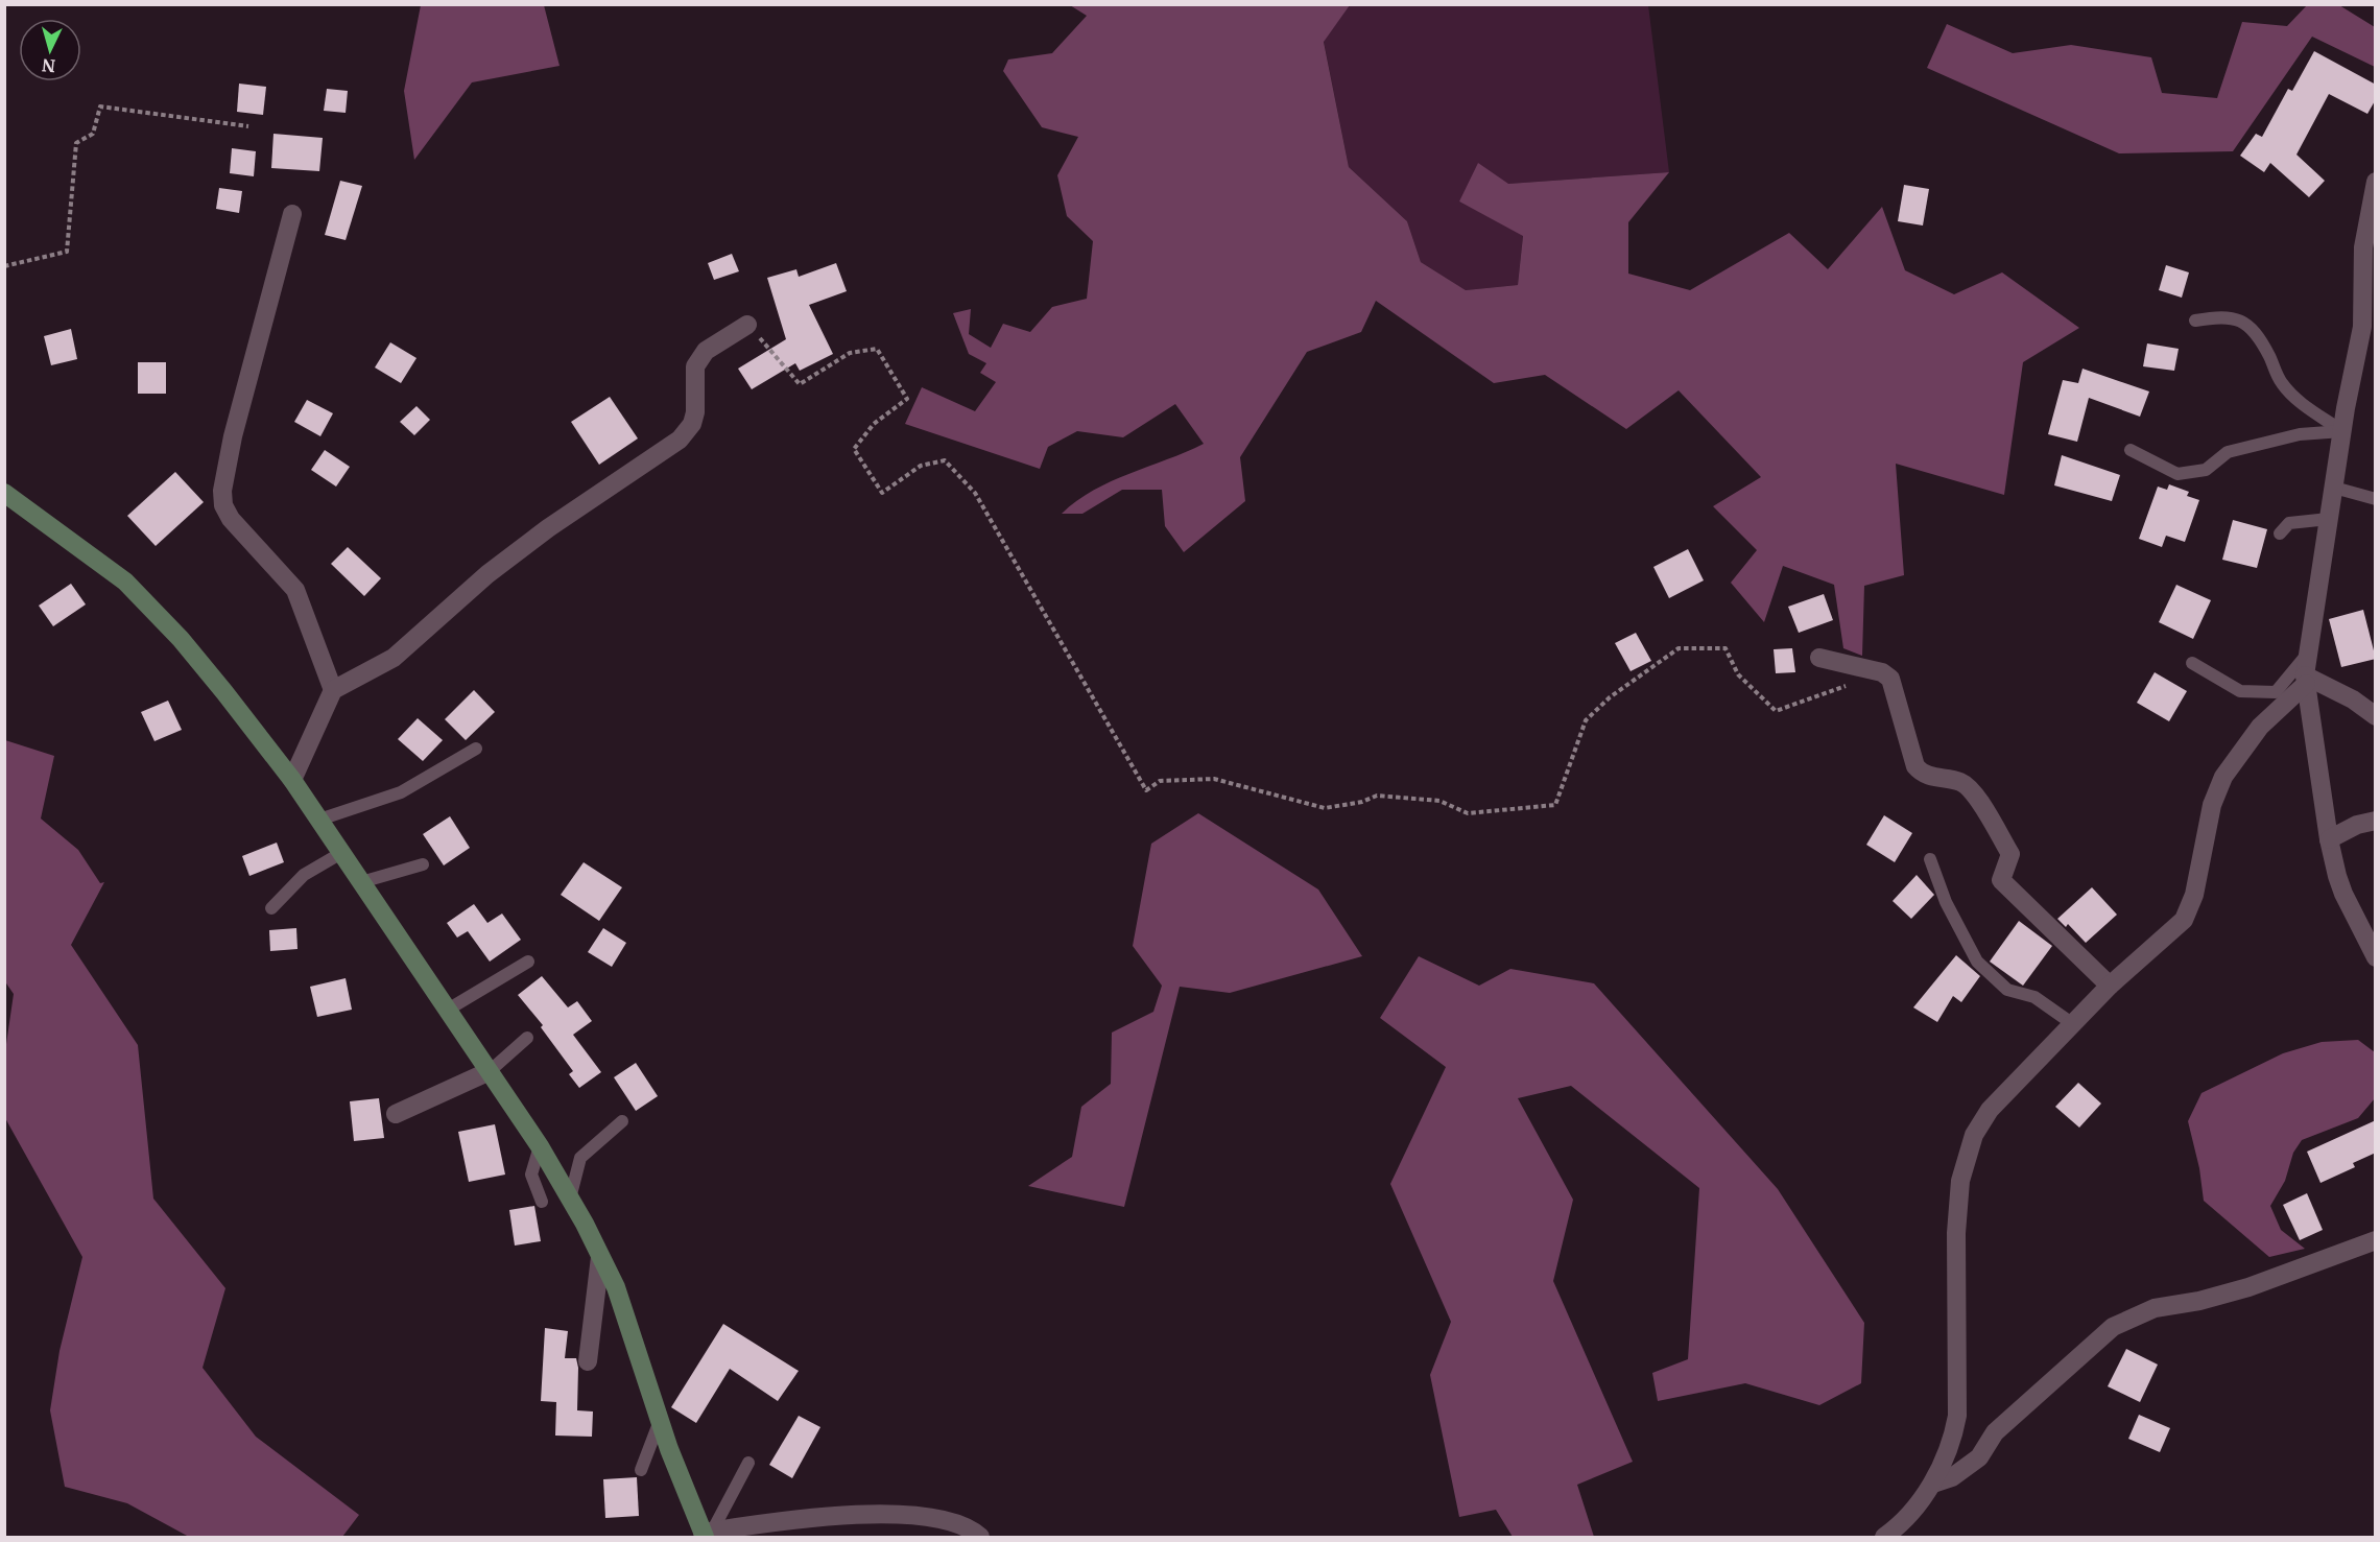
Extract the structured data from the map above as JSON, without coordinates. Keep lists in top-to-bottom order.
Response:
{
  "north": "bottom"
}
